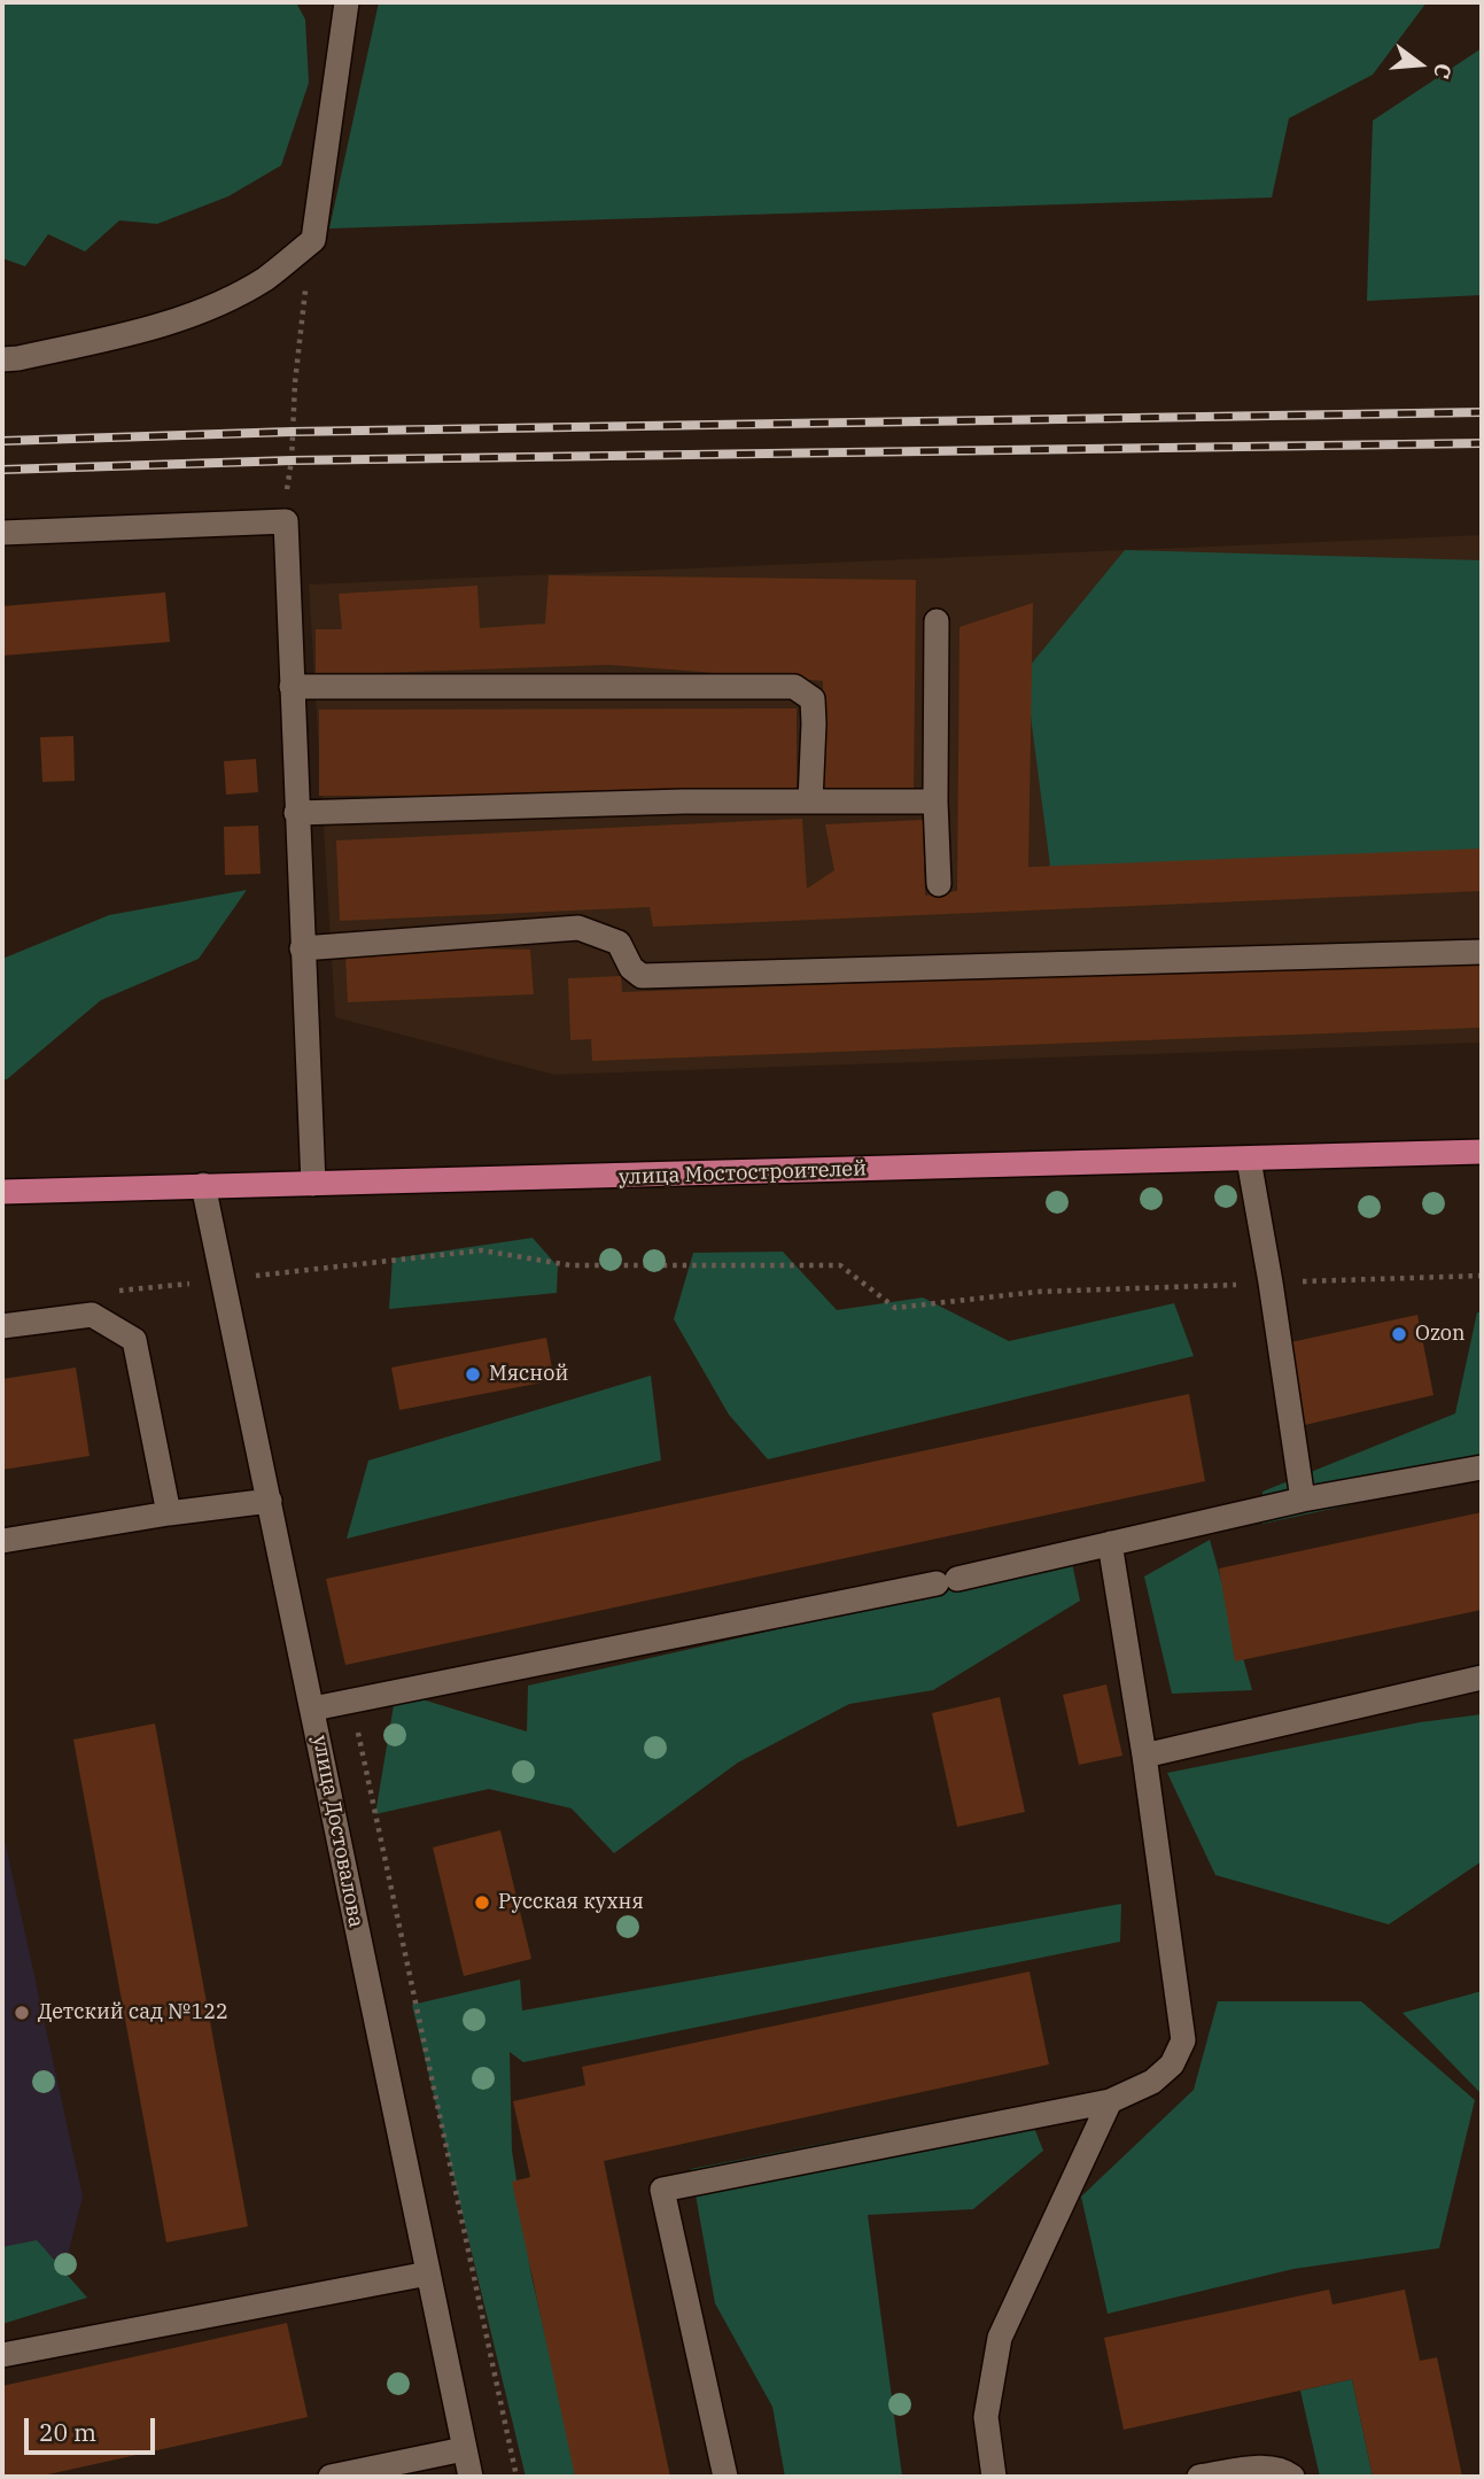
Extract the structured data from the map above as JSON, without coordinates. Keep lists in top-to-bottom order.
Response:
{
  "streets": {
    "main road": ["улица Мостостроителей"],
    "street": ["улица Достовалова"]
  },
  "crossings": [
    ["улица Мостостроителей", "улица Достовалова"]
  ],
  "places": [
    "Ozon",
    "Мясной",
    "Русская кухня",
    "Детский сад №122"
  ],
  "scale_bar": "20 m",
  "north": "right"
}
